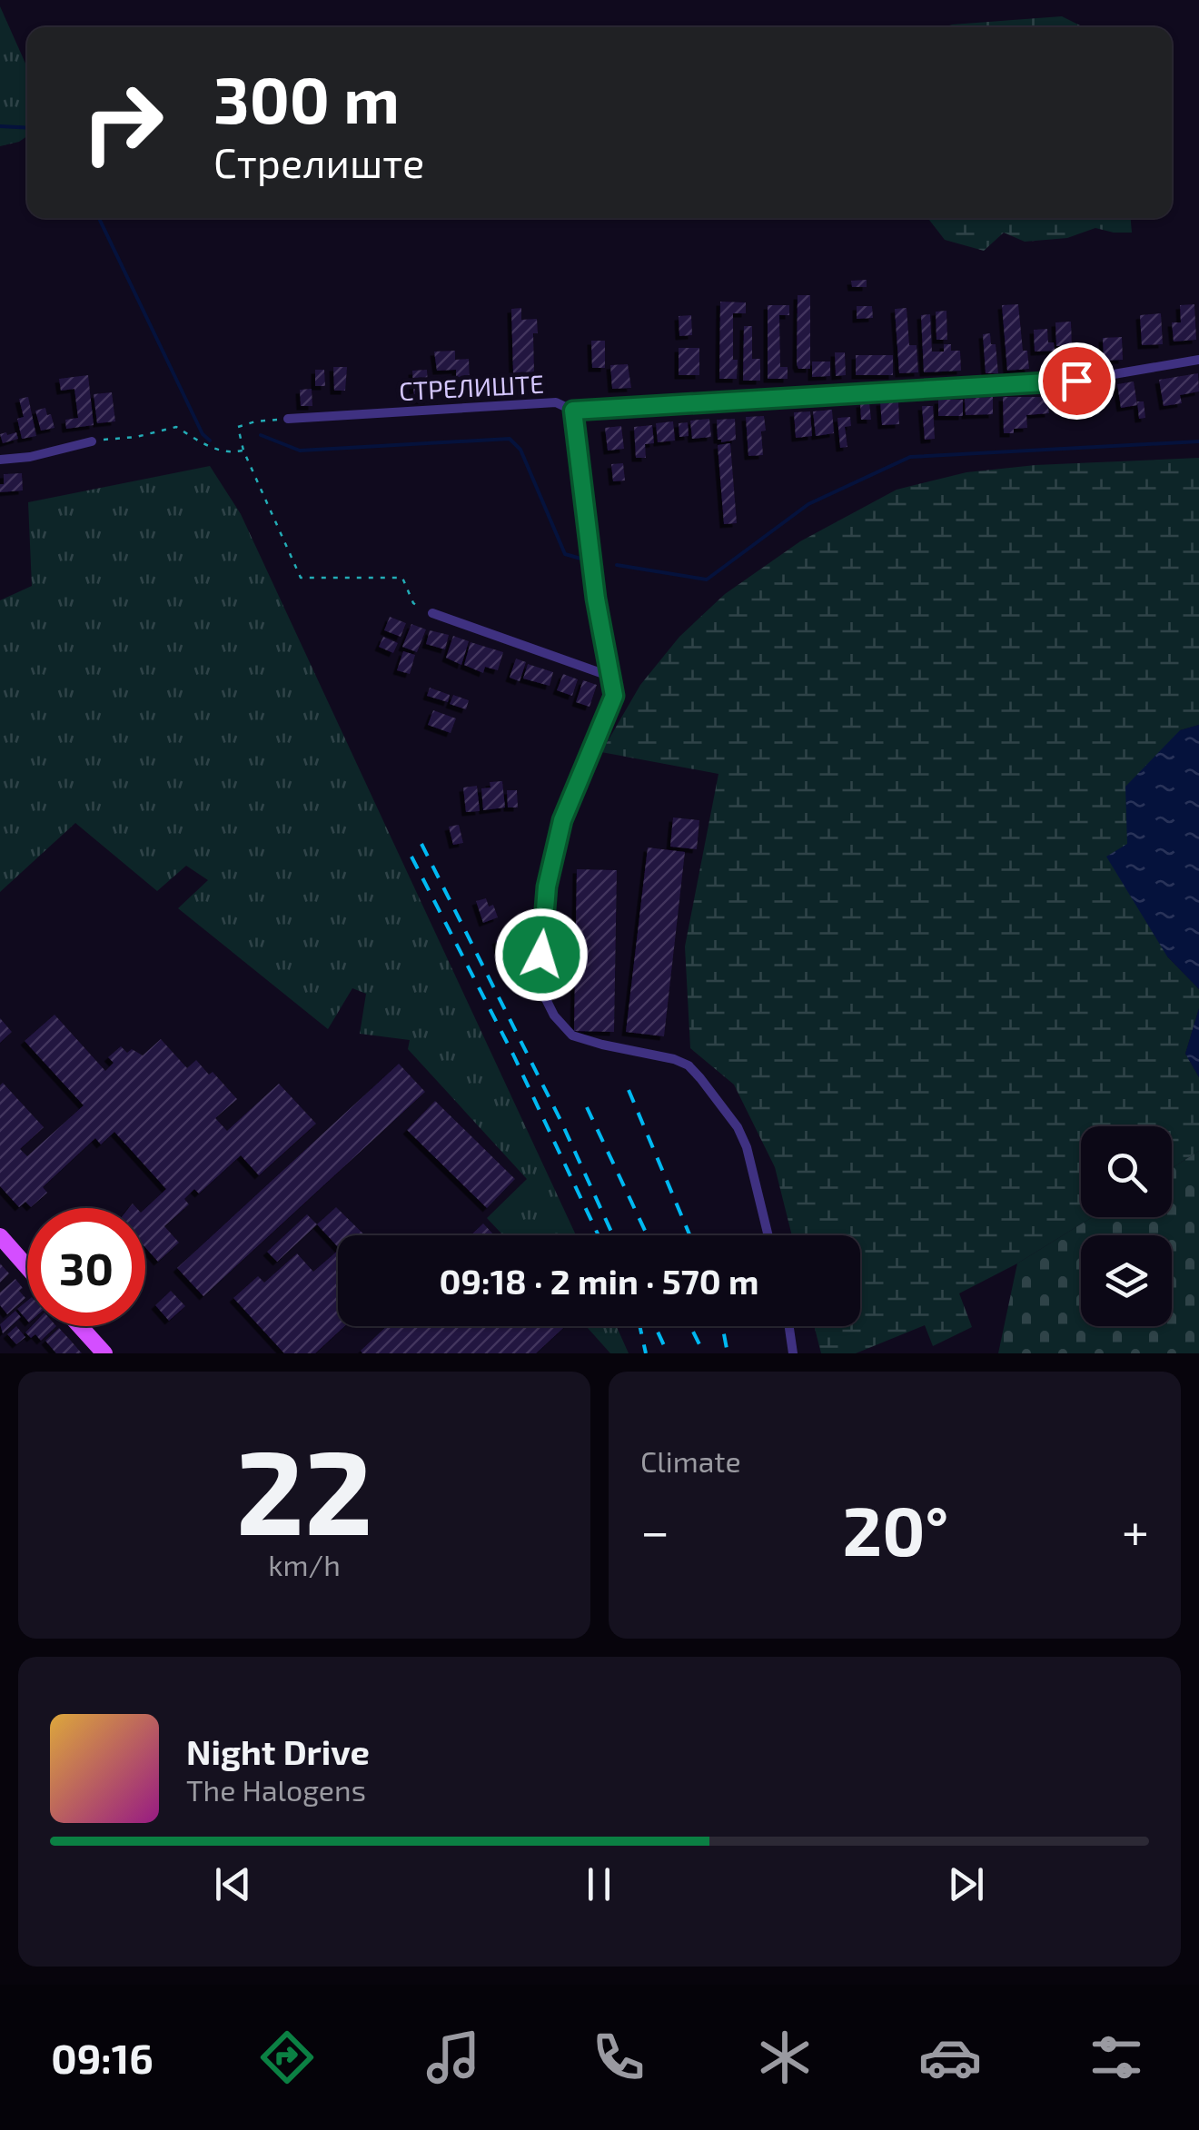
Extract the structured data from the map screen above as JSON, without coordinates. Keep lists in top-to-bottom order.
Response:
{
  "streets": {
    "street": ["СТРЕЛИШТЕ"]
  },
  "page": {
    "turn": ["300 m", "Стрелиште"],
    "limit": "30",
    "trip": "09:18 · 2 min · 570 m",
    "tile": [
      ["22", "km/h"],
      "Climate"
    ],
    "heat": ["−", "20°", "+"],
    "song": ["Night Drive", "The Halogens"],
    "tabs": "09:16"
  }
}
